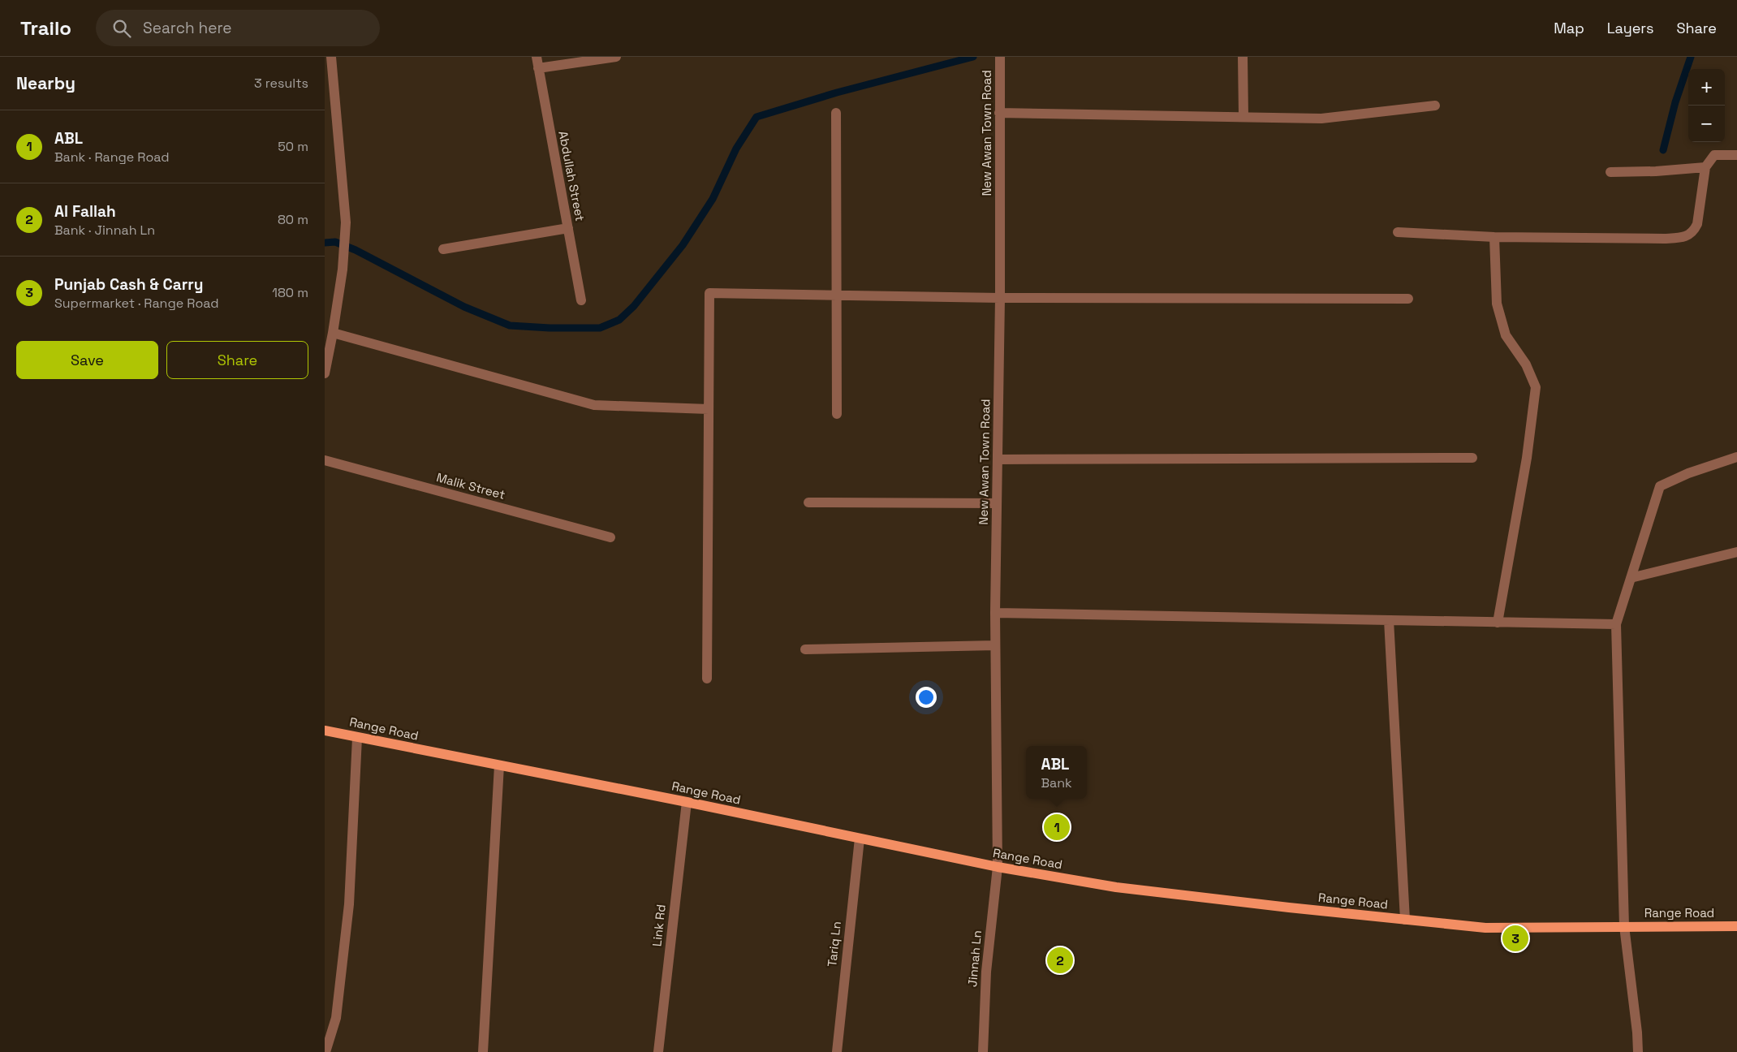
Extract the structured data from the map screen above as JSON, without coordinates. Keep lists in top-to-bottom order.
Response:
{
  "streets": {
    "main road": ["Range Road"],
    "street": [
      "New Awan Town Road",
      "Abdullah Street",
      "Malik Street",
      "Link Rd",
      "Tariq Ln",
      "Jinnah Ln"
    ]
  },
  "crossings": [
    ["New Awan Town Road", "Range Road"],
    ["New Awan Town Road", "Jinnah Ln"],
    ["Range Road", "Link Rd"],
    ["Range Road", "Tariq Ln"],
    ["Range Road", "Jinnah Ln"]
  ],
  "page": {
    "header": "Trailo",
    "search": "Search here",
    "nav": ["Map", "Layers", "Share"],
    "heading": ["Nearby", "3 results"],
    "map_buttons": ["+", "−"],
    "list": [
      {
        "mark": "1",
        "name": "ABL",
        "note": "Bank · Range Road",
        "value": "50 m"
      },
      {
        "mark": "2",
        "name": "Al Fallah",
        "note": "Bank · Jinnah Ln",
        "value": "80 m"
      },
      {
        "mark": "3",
        "name": "Punjab Cash & Carry",
        "note": "Supermarket · Range Road",
        "value": "180 m"
      }
    ],
    "buttons": ["Save", "Share"],
    "popup": ["ABL", "Bank"],
    "pins": ["1", "3", "2"]
  }
}
